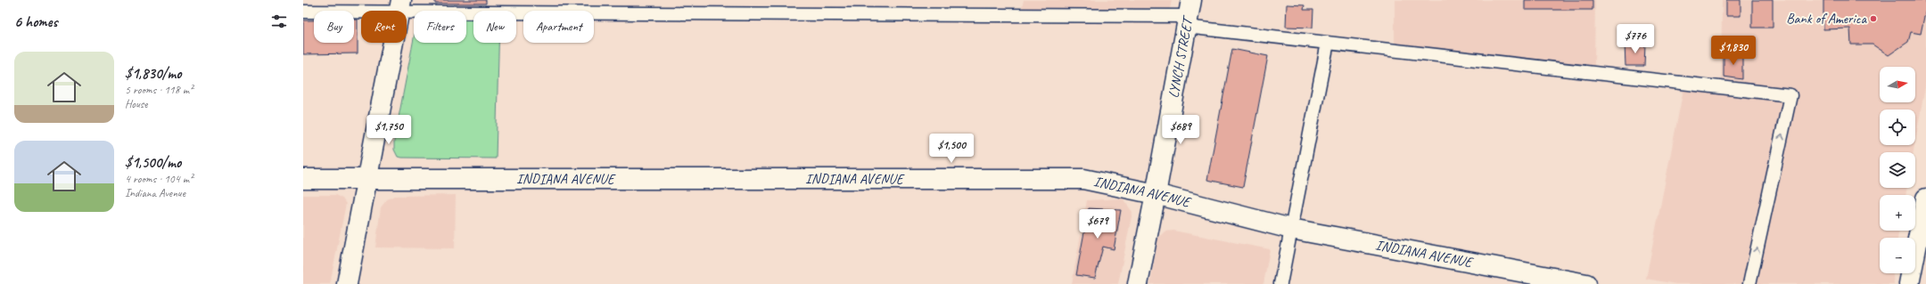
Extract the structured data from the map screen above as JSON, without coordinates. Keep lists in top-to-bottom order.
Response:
{
  "streets": {
    "street": ["LYNCH STREET", "INDIANA AVENUE"]
  },
  "crossings": [
    ["LYNCH STREET", "INDIANA AVENUE"]
  ],
  "places": ["Bank of America"],
  "north": "right",
  "page": {
    "heading": "6 homes",
    "chip": [
      "Buy",
      "Rent",
      "Filters",
      "New",
      "Apartment"
    ],
    "price": [
      "$776",
      "$1,830",
      "$1,750",
      "$689",
      "$1,500",
      "$679"
    ],
    "list": [
      {
        "name": "$1,830/mo",
        "note": "5 rooms · 118 m² · House"
      },
      {
        "name": "$1,500/mo",
        "note": "4 rooms · 104 m² · Indiana Avenue"
      }
    ],
    "map_buttons": ["+", "−"]
  }
}
